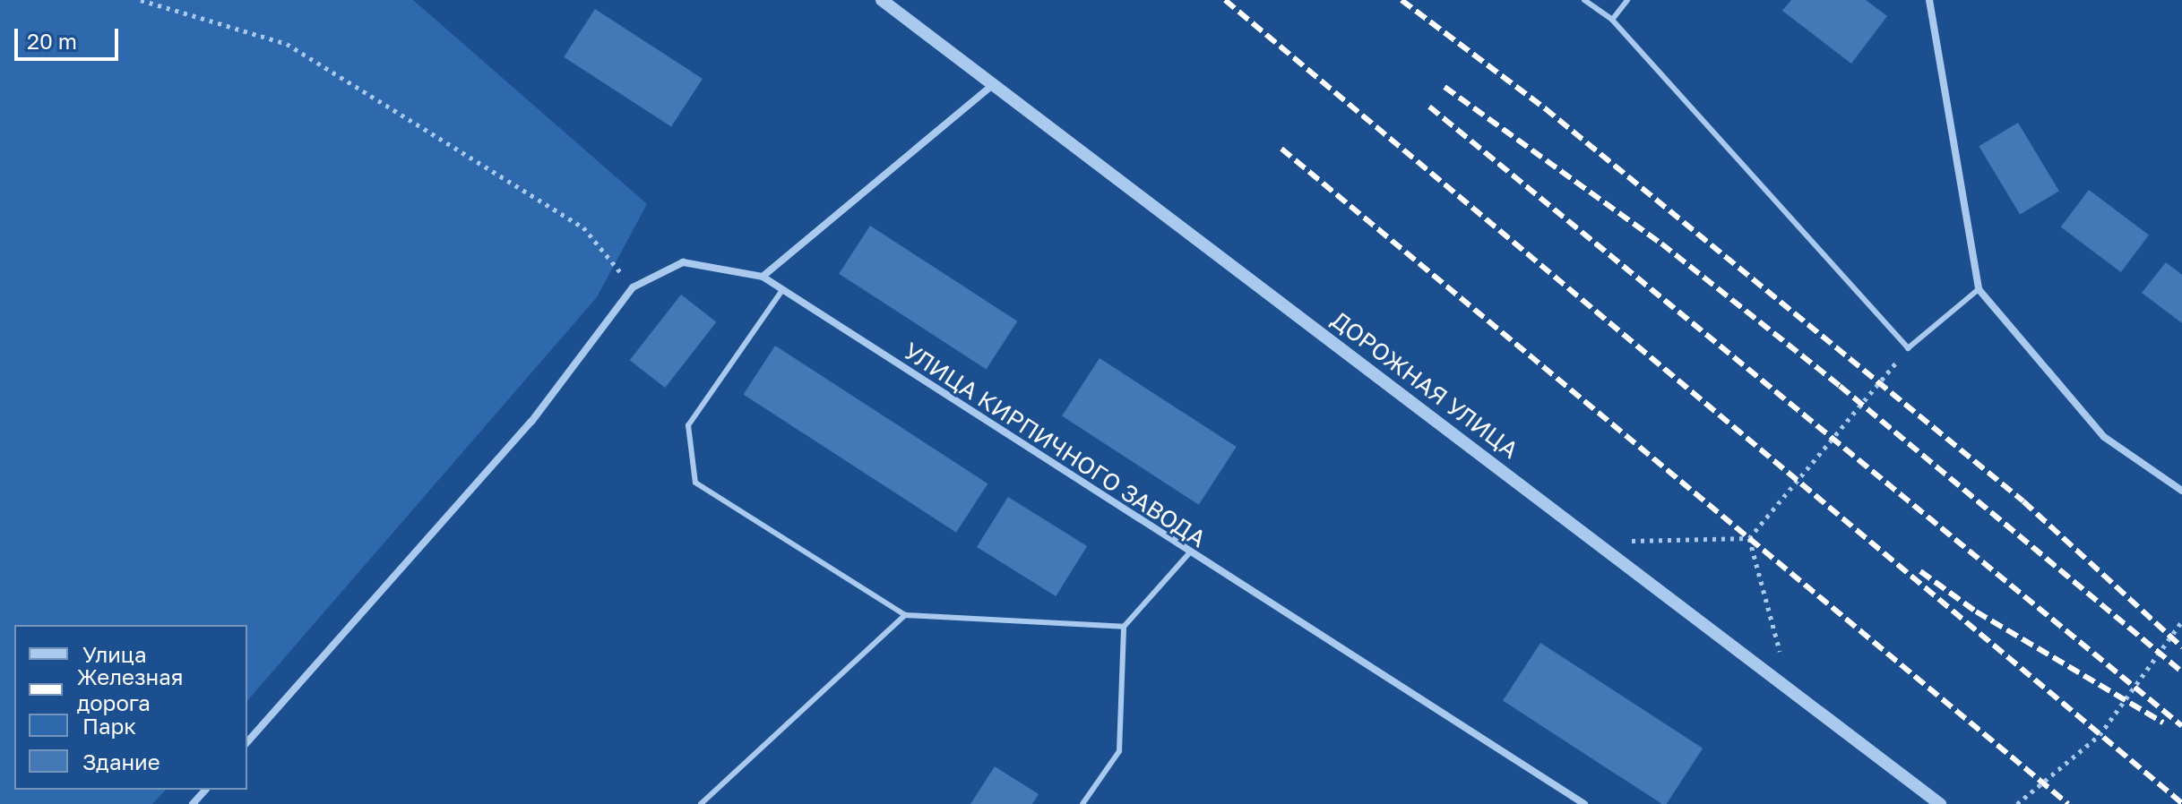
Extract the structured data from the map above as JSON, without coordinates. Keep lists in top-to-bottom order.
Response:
{
  "streets": {
    "street": ["ДОРОЖНАЯ УЛИЦА", "УЛИЦА КИРПИЧНОГО ЗАВОДА"]
  },
  "legend": [
    "Улица",
    "Железная дорога",
    "Парк",
    "Здание"
  ],
  "scale_bar": "20 m"
}
